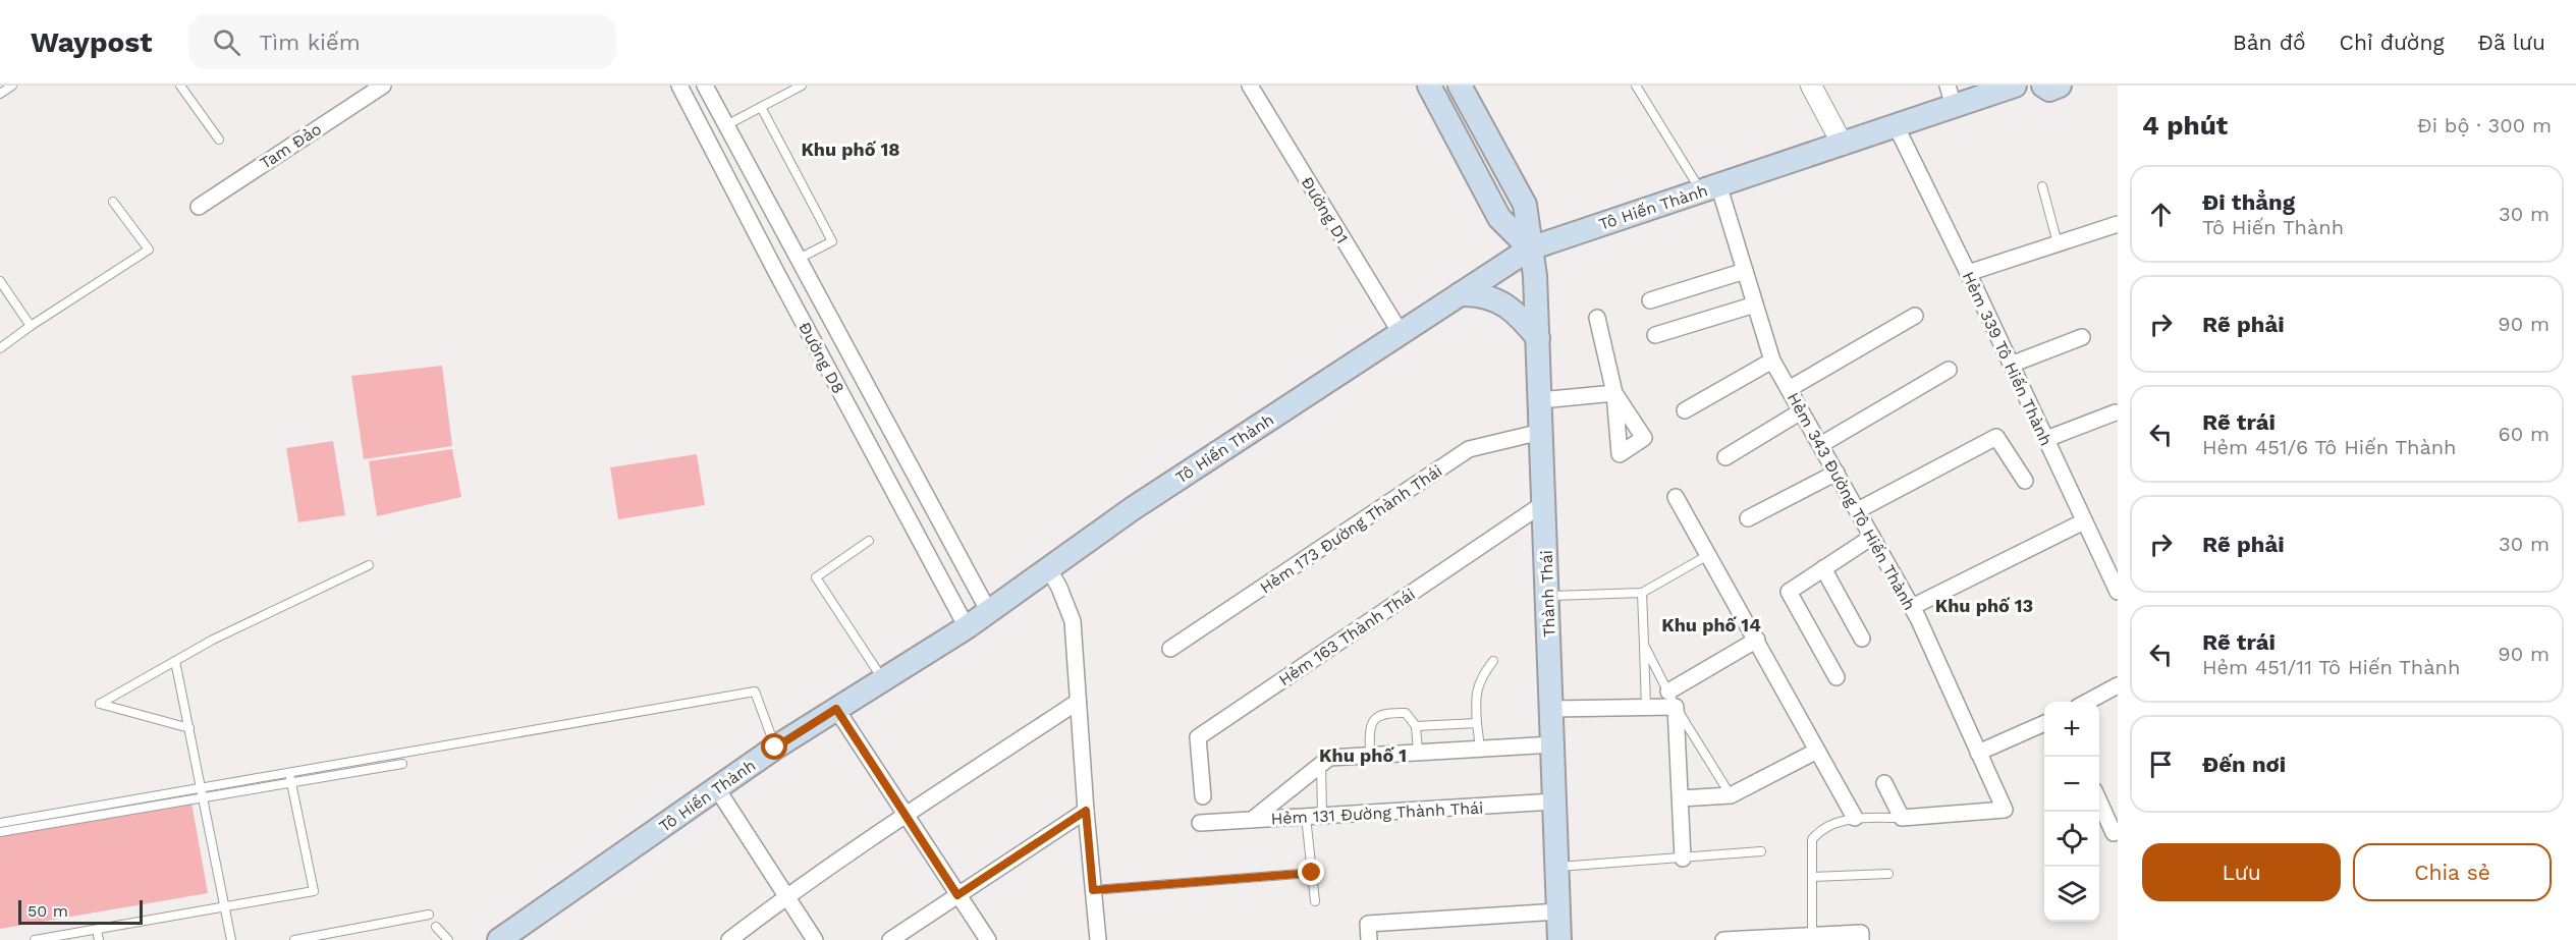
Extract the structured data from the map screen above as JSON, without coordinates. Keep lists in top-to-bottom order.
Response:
{
  "streets": {
    "main road": ["Tô Hiến Thành", "Thành Thái"],
    "street": [
      "Tam Đảo",
      "Đường D1",
      "Đường D8",
      "Hẻm 339 Tô Hiến Thành",
      "Hẻm 343 Đường Tô Hiến Thành",
      "Hẻm 173 Đường Thành Thái",
      "Hẻm 163 Thành Thái",
      "Hẻm 131 Đường Thành Thái"
    ]
  },
  "crossings": [
    ["Tô Hiến Thành", "Đường D1"],
    ["Tô Hiến Thành", "Đường D8"],
    ["Tô Hiến Thành", "Hẻm 339 Tô Hiến Thành"],
    ["Tô Hiến Thành", "Hẻm 343 Đường Tô Hiến Thành"],
    ["Tô Hiến Thành", "Thành Thái"],
    ["Hẻm 173 Đường Thành Thái", "Thành Thái"],
    ["Thành Thái", "Hẻm 163 Thành Thái"],
    ["Thành Thái", "Hẻm 131 Đường Thành Thái"]
  ],
  "districts": [
    "Khu phố 18",
    "Khu phố 13",
    "Khu phố 14",
    "Khu phố 1"
  ],
  "scale_bar": "50 m",
  "page": {
    "header": "Waypost",
    "search": "Tìm kiếm",
    "nav": ["Bản đồ", "Chỉ đường", "Đã lưu"],
    "heading": ["4 phút", "Đi bộ · 300 m"],
    "list": [
      ["Đi thẳng", "Tô Hiến Thành", "30 m"],
      ["Rẽ phải", "90 m"],
      ["Rẽ trái", "Hẻm 451/6 Tô Hiến Thành", "60 m"],
      ["Rẽ phải", "30 m"],
      ["Rẽ trái", "Hẻm 451/11 Tô Hiến Thành", "90 m"],
      "Đến nơi"
    ],
    "map_buttons": ["+", "−"],
    "buttons": ["Lưu", "Chia sẻ"],
    "scale": "50 m"
  }
}
